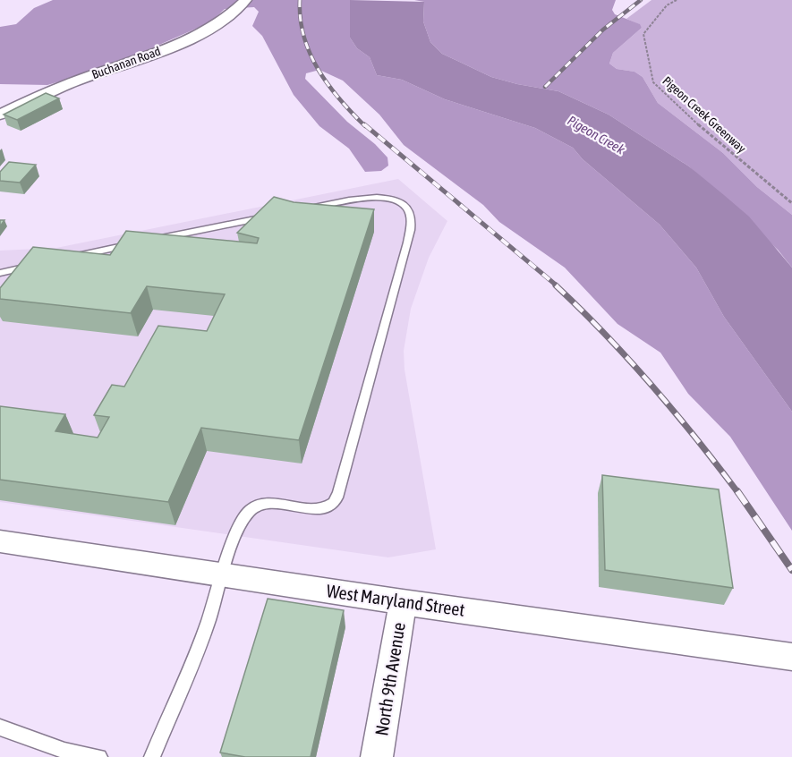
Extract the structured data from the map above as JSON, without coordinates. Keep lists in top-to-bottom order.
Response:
{
  "streets": {
    "street": ["Buchanan Road", "West Maryland Street", "North 9th Avenue"],
    "path": ["Pigeon Creek Greenway"]
  },
  "crossings": [
    ["West Maryland Street", "North 9th Avenue"]
  ],
  "water": ["Pigeon Creek"]
}
